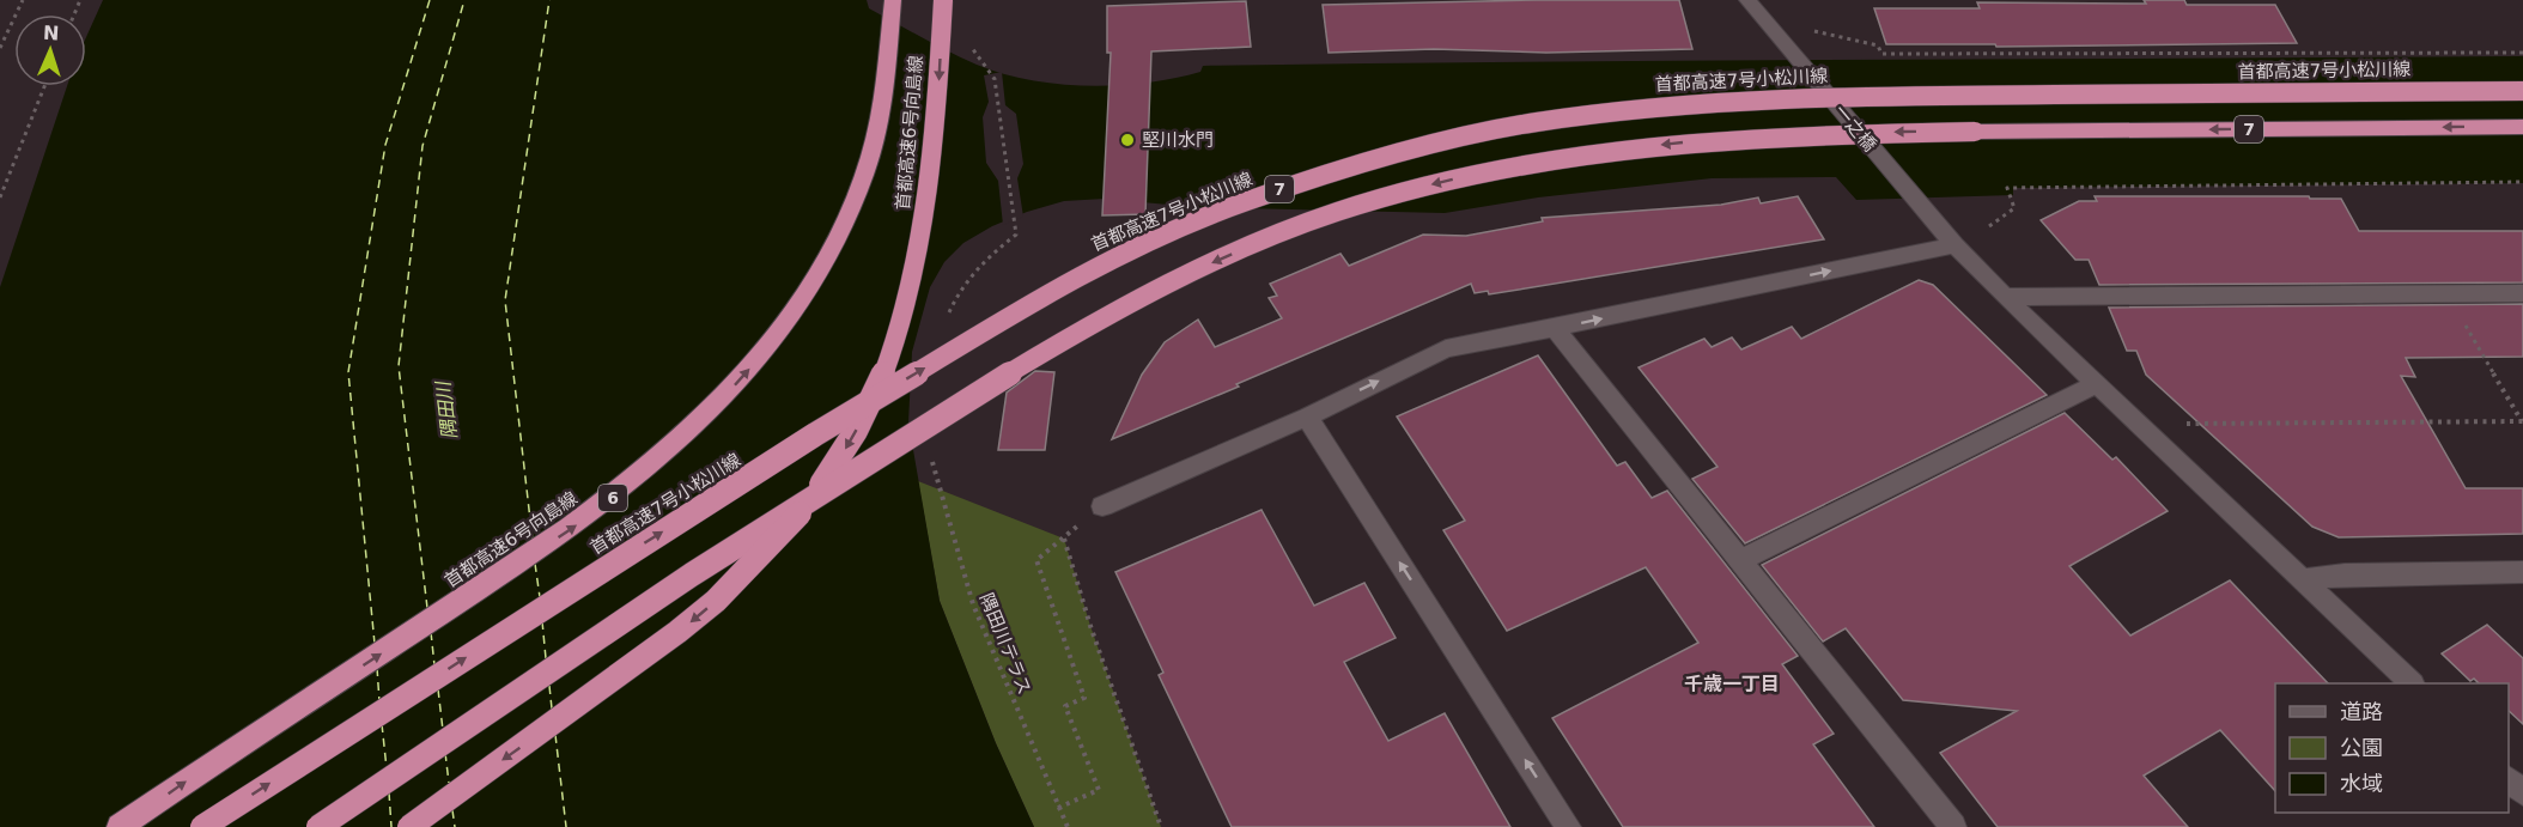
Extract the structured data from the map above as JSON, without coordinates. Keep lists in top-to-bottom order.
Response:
{
  "streets": {
    "highway": [
      "首都高速7号小松川線",
      "7",
      "首都高速6号向島線",
      "6"
    ],
    "street": ["一之橋"],
    "path": ["隅田川テラス"]
  },
  "districts": ["千歳一丁目"],
  "water": ["隅田川"],
  "places": ["堅川水門"],
  "legend": ["道路", "公園", "水域"],
  "north": "top"
}
